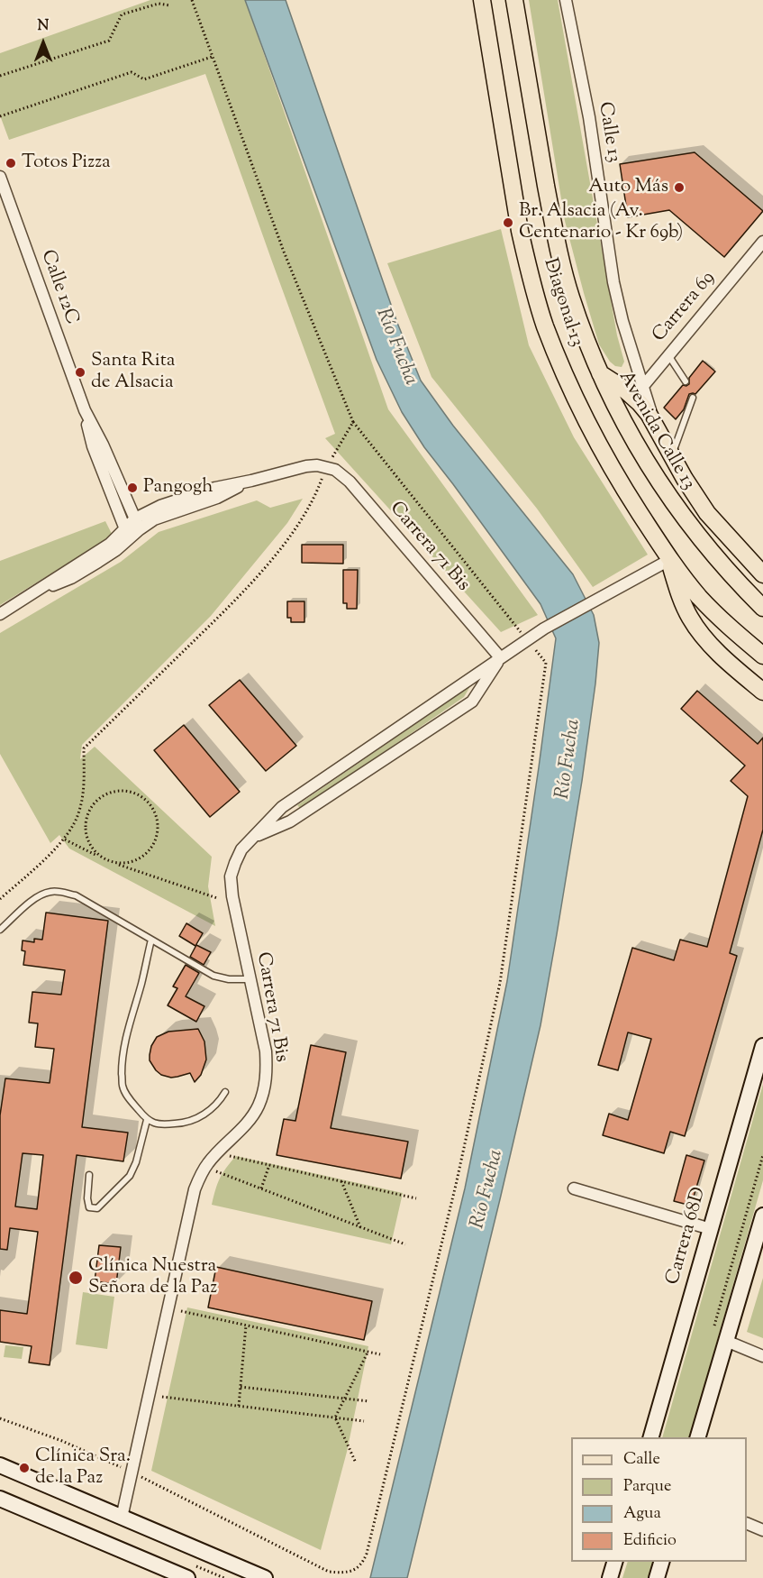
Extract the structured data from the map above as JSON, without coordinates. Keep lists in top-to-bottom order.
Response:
{
  "streets": {
    "main road": ["Diagonal 13", "Avenida Calle 13", "Carrera 68D"],
    "street": [
      "Calle 13",
      "Calle 12C",
      "Carrera 69",
      "Carrera 71 Bis"
    ]
  },
  "crossings": [
    ["Calle 13", "Carrera 69"],
    ["Calle 13", "Avenida Calle 13"],
    ["Diagonal 13", "Avenida Calle 13"],
    ["Diagonal 13", "Carrera 71 Bis"],
    ["Carrera 69", "Avenida Calle 13"]
  ],
  "water": ["Río Fucha"],
  "places": [
    "Totos Pizza",
    "Auto Más",
    "Br. Alsacia (Av. Centenario - Kr 69b)",
    "Santa Rita de Alsacia",
    "Pangogh",
    "Clínica Nuestra Señora de la Paz",
    "Clínica Sra. de la Paz"
  ],
  "legend": [
    "Calle",
    "Parque",
    "Agua",
    "Edificio"
  ],
  "north": "top"
}
